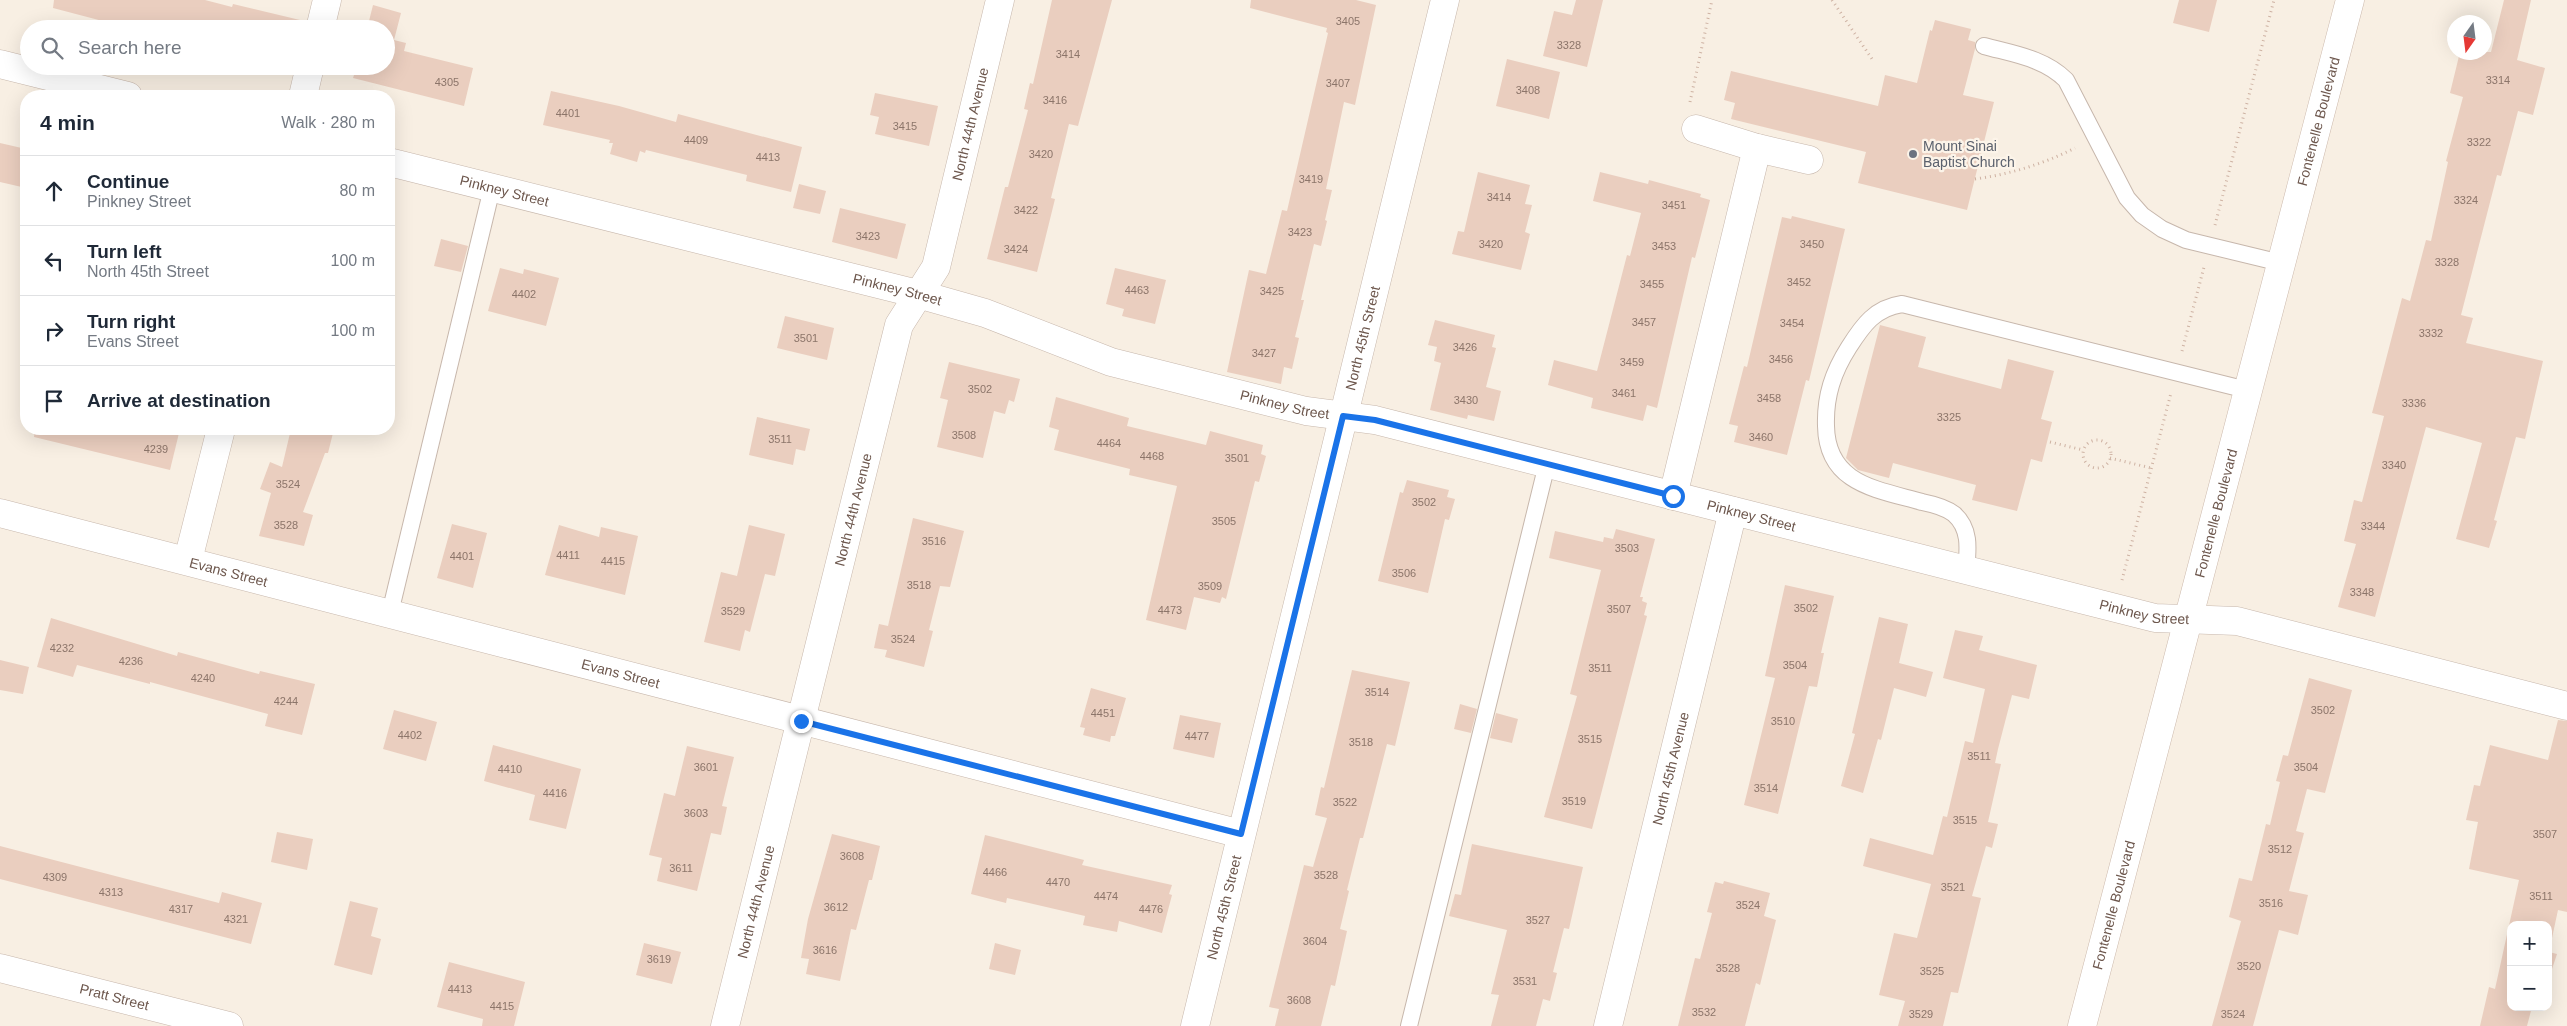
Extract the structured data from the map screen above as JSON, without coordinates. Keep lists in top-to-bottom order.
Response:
{
  "streets": {
    "street": [
      "Fontenelle Boulevard",
      "North 44th Avenue",
      "Pinkney Street",
      "North 45th Street",
      "Evans Street",
      "North 45th Avenue",
      "Pratt Street"
    ]
  },
  "crossings": [
    ["Fontenelle Boulevard", "Pinkney Street"],
    ["North 44th Avenue", "Pinkney Street"],
    ["North 44th Avenue", "Evans Street"],
    ["Pinkney Street", "North 45th Street"],
    ["Pinkney Street", "North 45th Avenue"],
    ["North 45th Street", "Evans Street"]
  ],
  "places": ["Mount Sinai Baptist Church"],
  "house_numbers": [
    "3405",
    "3328",
    "3414",
    "3314",
    "4305",
    "3407",
    "3408",
    "3416",
    "4401",
    "3415",
    "4409",
    "3322",
    "3420",
    "4413",
    "3419",
    "3414",
    "3324",
    "3451",
    "3422",
    "3423",
    "3423",
    "3420",
    "3450",
    "3453",
    "3424",
    "3328",
    "3452",
    "3455",
    "4463",
    "3425",
    "4402",
    "3457",
    "3454",
    "3332",
    "3501",
    "3426",
    "3427",
    "3456",
    "3459",
    "3502",
    "3461",
    "3458",
    "3430",
    "3336",
    "3325",
    "3508",
    "3460",
    "3511",
    "4464",
    "4239",
    "4468",
    "3501",
    "3340",
    "3524",
    "3502",
    "3505",
    "3528",
    "3344",
    "3516",
    "3503",
    "4411",
    "4401",
    "4415",
    "3506",
    "3518",
    "3509",
    "3348",
    "3502",
    "3507",
    "4473",
    "3529",
    "3524",
    "4232",
    "4236",
    "3504",
    "3511",
    "4240",
    "3514",
    "4244",
    "3502",
    "4451",
    "3510",
    "4402",
    "4477",
    "3515",
    "3518",
    "3511",
    "3601",
    "3504",
    "4410",
    "3514",
    "4416",
    "3519",
    "3522",
    "3603",
    "3515",
    "3507",
    "3512",
    "3608",
    "3611",
    "4466",
    "3528",
    "4309",
    "4470",
    "3521",
    "4313",
    "4474",
    "3511",
    "3516",
    "3524",
    "3612",
    "4317",
    "4476",
    "4321",
    "3527",
    "3604",
    "3616",
    "3619",
    "3520",
    "3528",
    "3525",
    "3531",
    "4413",
    "3608",
    "4415",
    "3532",
    "3529",
    "3524"
  ],
  "north": "bottom",
  "page": {
    "search": "Search here",
    "heading": ["4 min", "Walk · 280 m"],
    "list": [
      ["Continue", "Pinkney Street", "80 m"],
      ["Turn left", "North 45th Street", "100 m"],
      ["Turn right", "Evans Street", "100 m"],
      "Arrive at destination"
    ],
    "map_buttons": ["+", "−"]
  }
}
